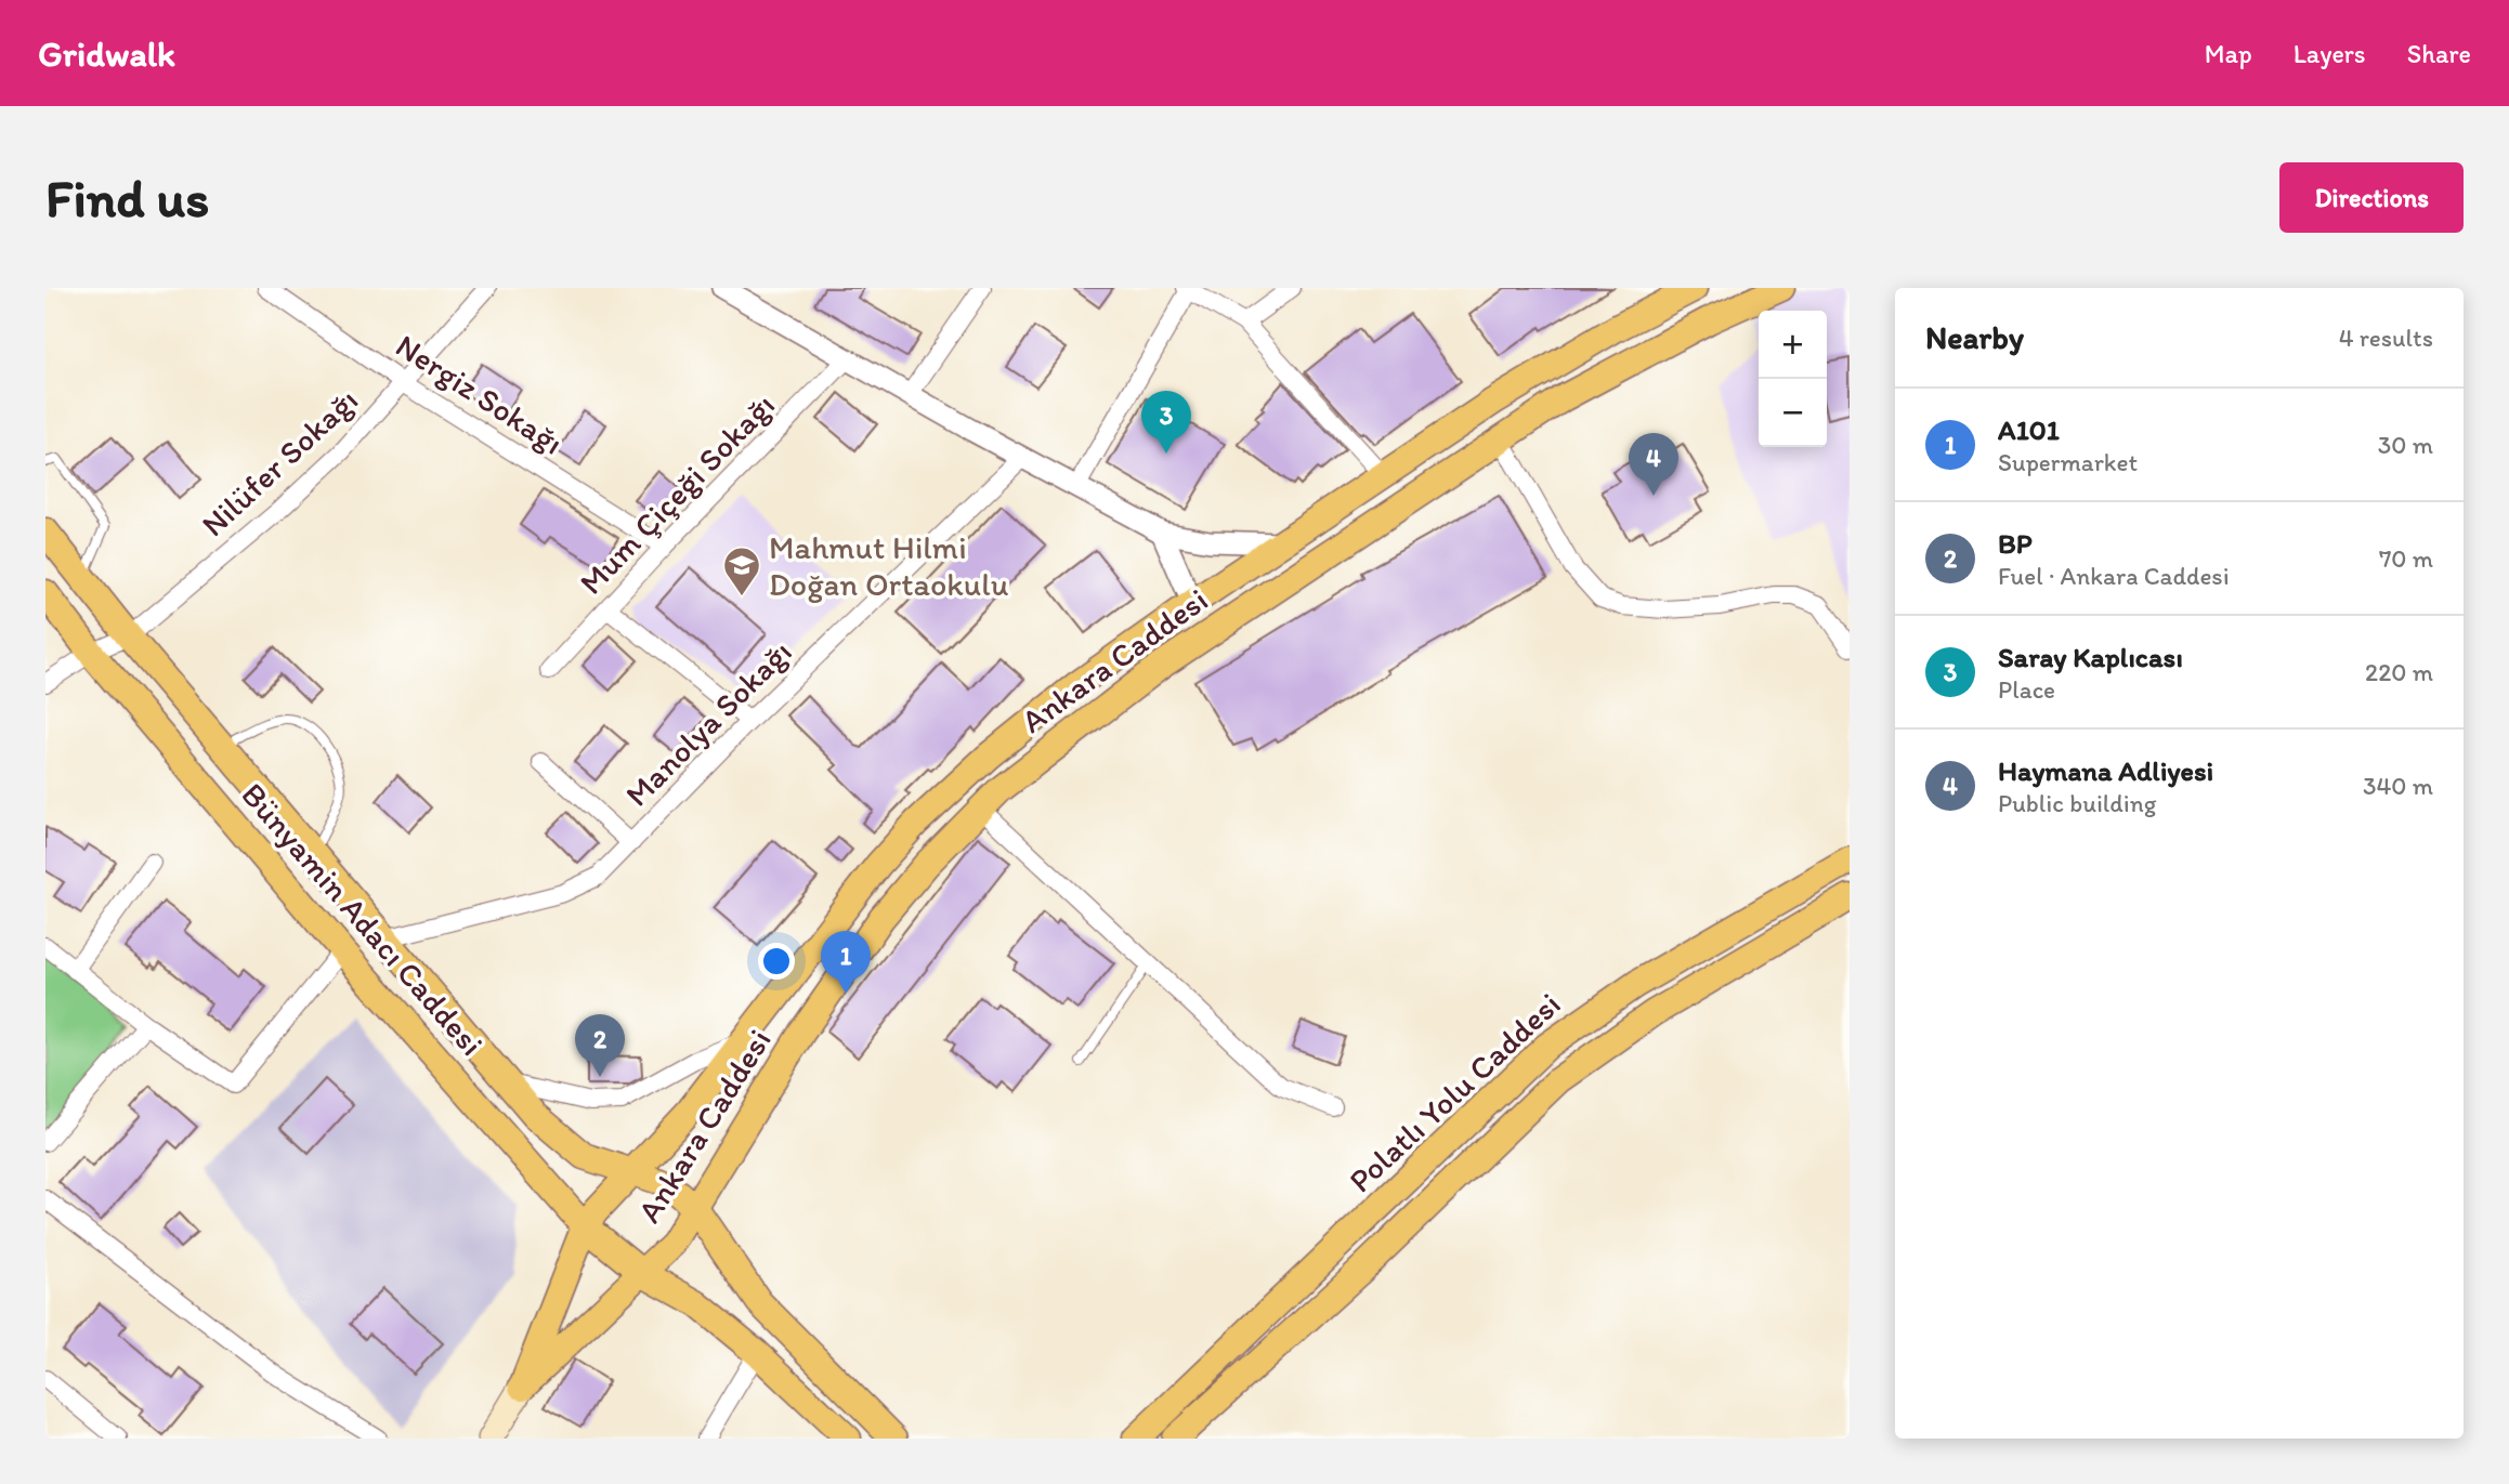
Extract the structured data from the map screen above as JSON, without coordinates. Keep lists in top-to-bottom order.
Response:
{
  "streets": {
    "main road": ["Ankara Caddesi", "Bünyamin Adacı Caddesi", "Polatlı Yolu Caddesi"],
    "street": [
      "Nergiz Sokağı",
      "Nilüfer Sokağı",
      "Mum Çiçeği Sokağı",
      "Manolya Sokağı"
    ]
  },
  "crossings": [
    ["Nergiz Sokağı", "Nilüfer Sokağı"],
    ["Nergiz Sokağı", "Mum Çiçeği Sokağı"],
    ["Nilüfer Sokağı", "Bünyamin Adacı Caddesi"],
    ["Ankara Caddesi", "Bünyamin Adacı Caddesi"]
  ],
  "places": {
    "school or university": ["Mahmut Hilmi Doğan Ortaokulu"]
  },
  "page": {
    "header": "Gridwalk",
    "nav": ["Map", "Layers", "Share"],
    "buttons": "Directions",
    "title": "Find us",
    "heading": ["Nearby", "4 results"],
    "map_buttons": ["+", "−"],
    "list": [
      {
        "mark": "1",
        "name": "A101",
        "note": "Supermarket",
        "value": "30 m"
      },
      {
        "mark": "2",
        "name": "BP",
        "note": "Fuel · Ankara Caddesi",
        "value": "70 m"
      },
      {
        "mark": "3",
        "name": "Saray Kaplıcası",
        "note": "Place",
        "value": "220 m"
      },
      {
        "mark": "4",
        "name": "Haymana Adliyesi",
        "note": "Public building",
        "value": "340 m"
      }
    ],
    "pins": [
      "3",
      "4",
      "1",
      "2"
    ]
  }
}
